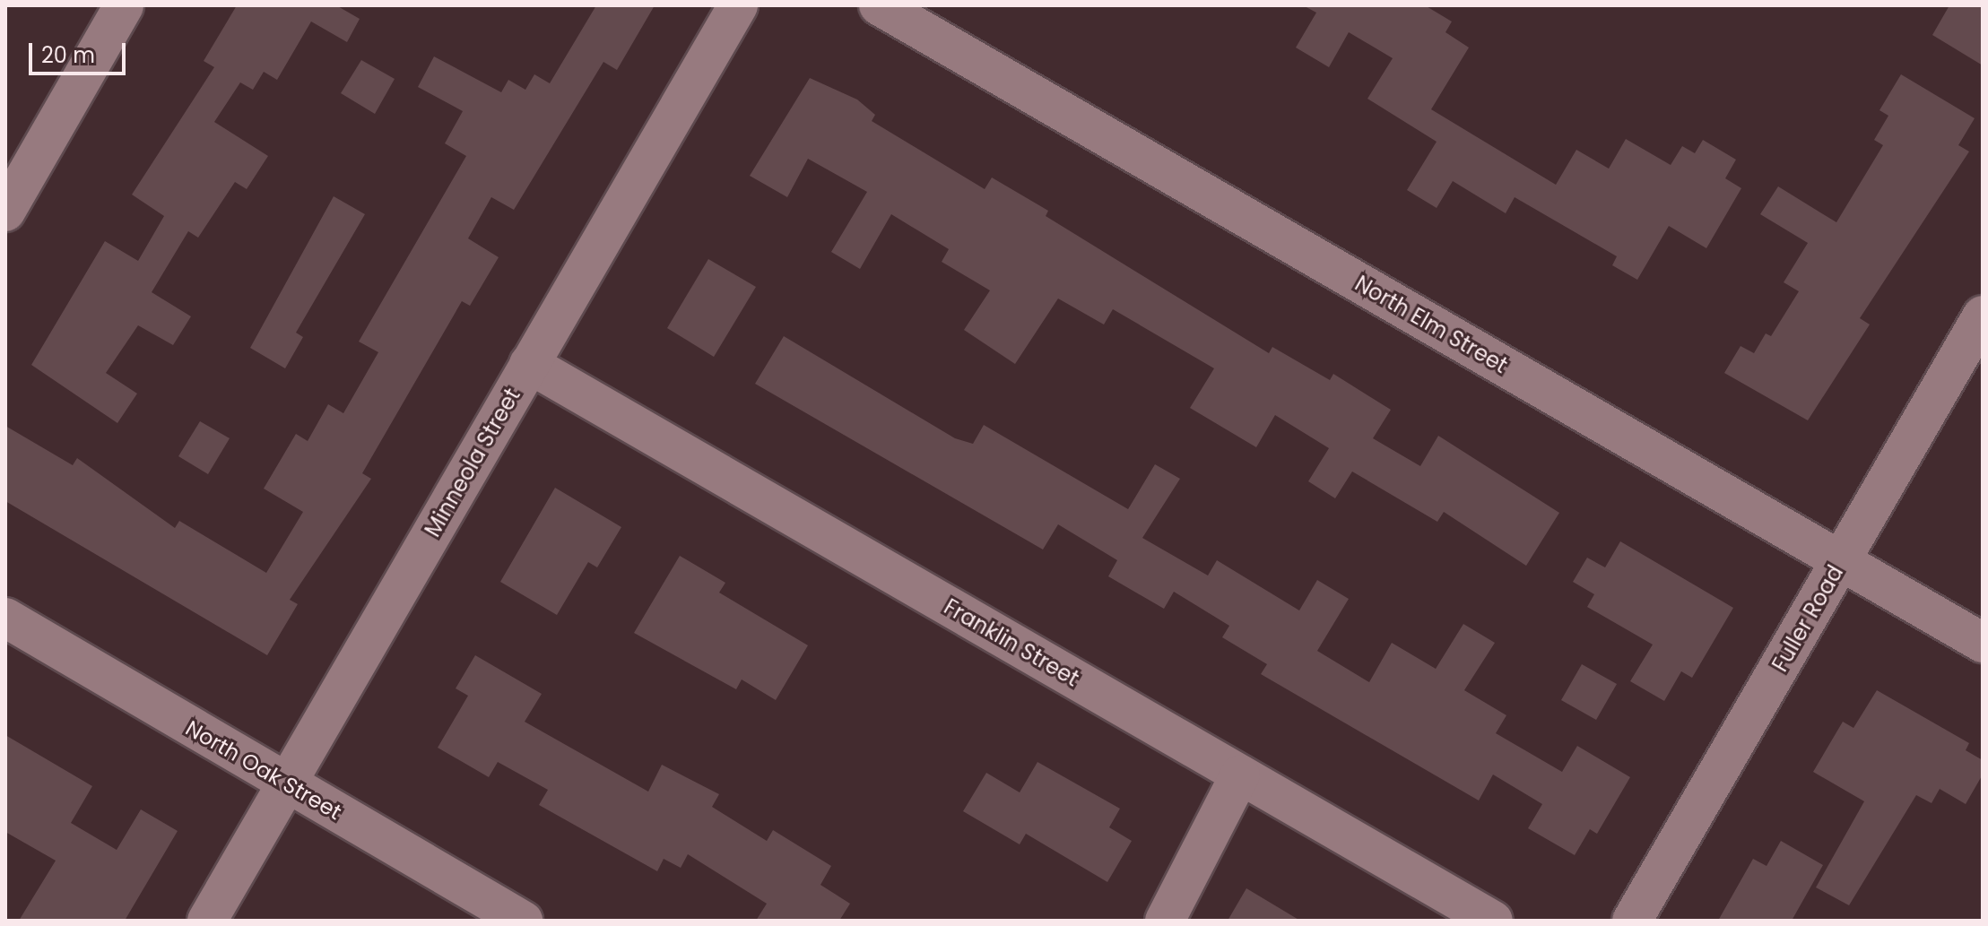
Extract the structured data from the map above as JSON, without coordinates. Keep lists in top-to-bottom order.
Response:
{
  "streets": {
    "street": [
      "North Elm Street",
      "Minneola Street",
      "Fuller Road",
      "Franklin Street",
      "North Oak Street"
    ]
  },
  "crossings": [
    ["North Elm Street", "Fuller Road"],
    ["Minneola Street", "Franklin Street"],
    ["Minneola Street", "North Oak Street"]
  ],
  "scale_bar": "20 m"
}
